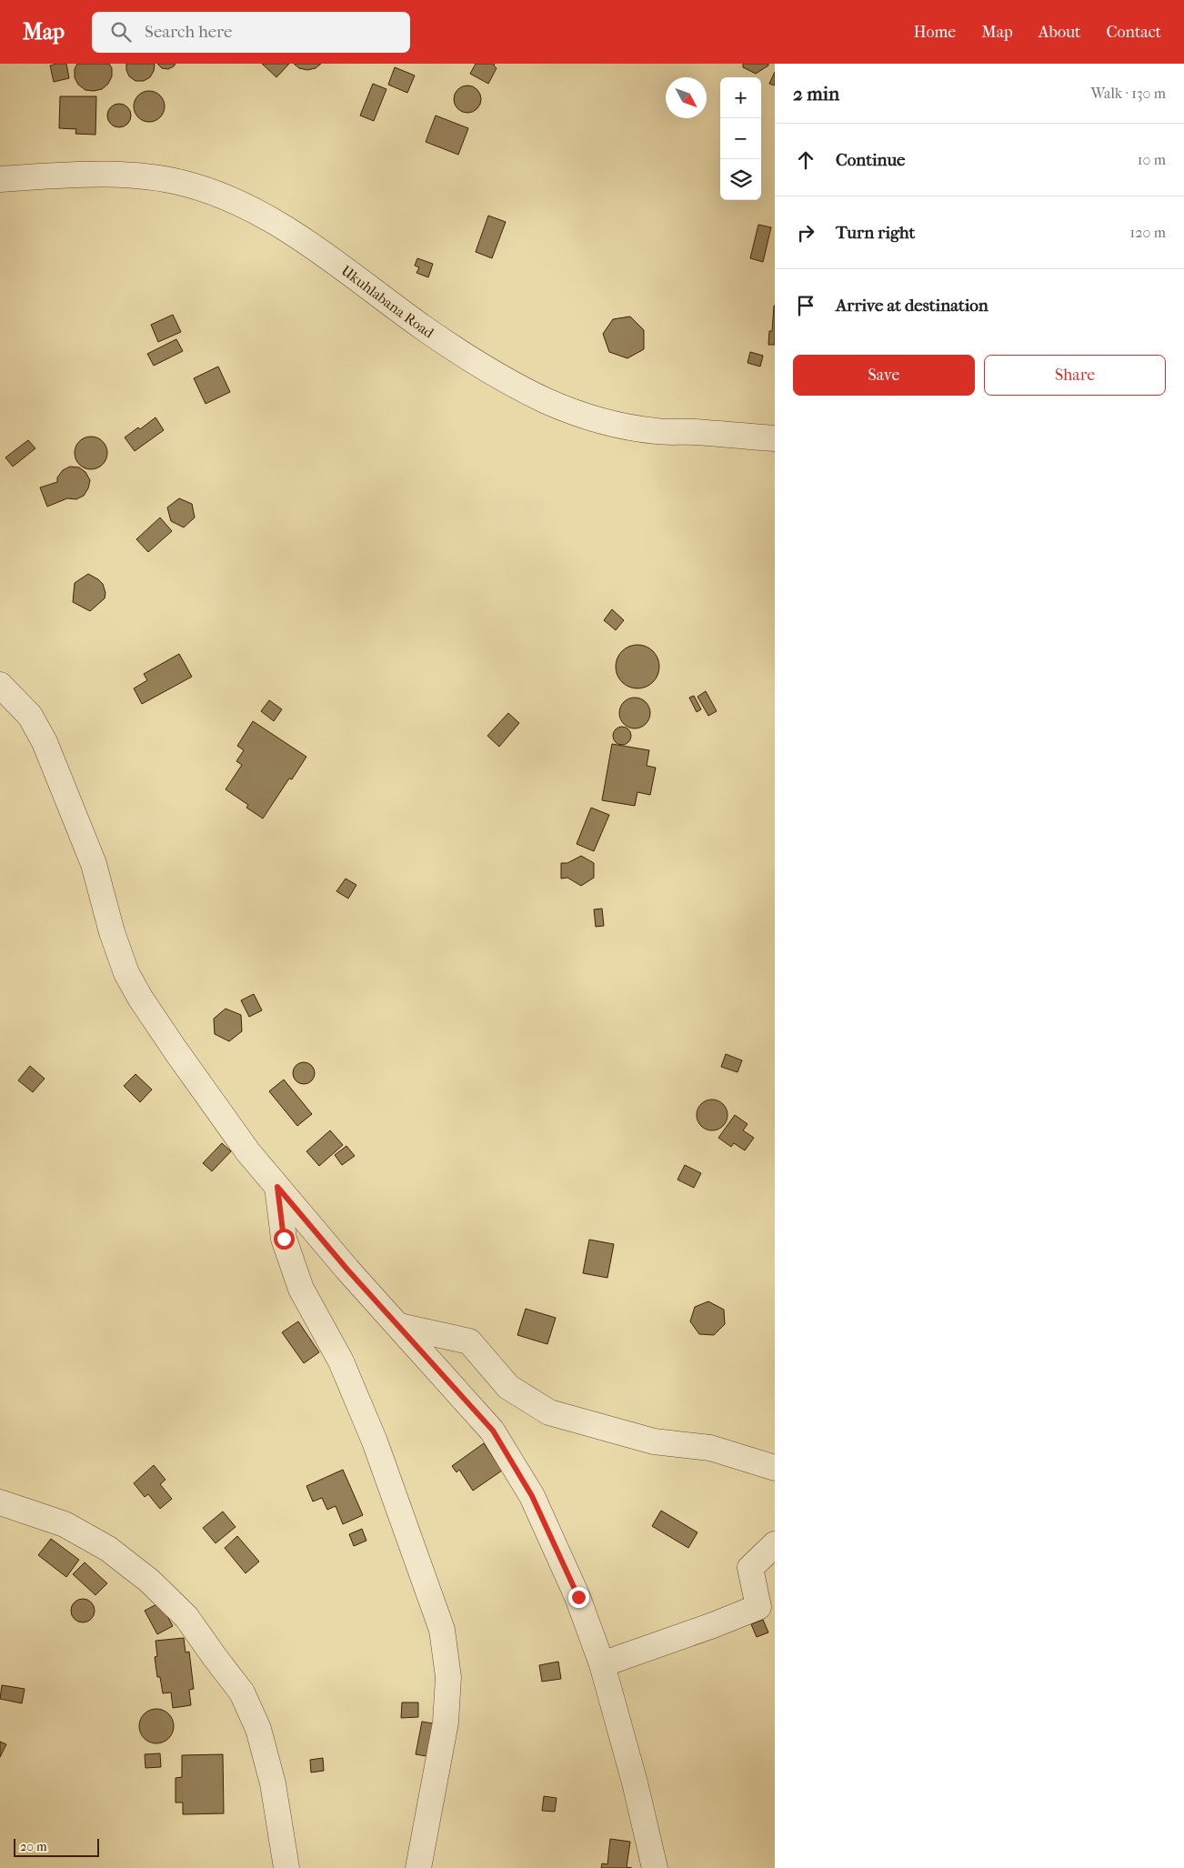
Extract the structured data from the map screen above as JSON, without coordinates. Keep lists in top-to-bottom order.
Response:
{
  "streets": {
    "street": ["Ukuhlabana Road"]
  },
  "scale_bar": "20 m",
  "north": "bottom right",
  "page": {
    "header": "Map",
    "search": "Search here",
    "nav": [
      "Home",
      "Map",
      "About",
      "Contact"
    ],
    "heading": ["2 min", "Walk · 130 m"],
    "map_buttons": ["+", "−"],
    "list": [
      ["Continue", "10 m"],
      ["Turn right", "120 m"],
      "Arrive at destination"
    ],
    "buttons": ["Save", "Share"],
    "scale": "20 m"
  }
}
